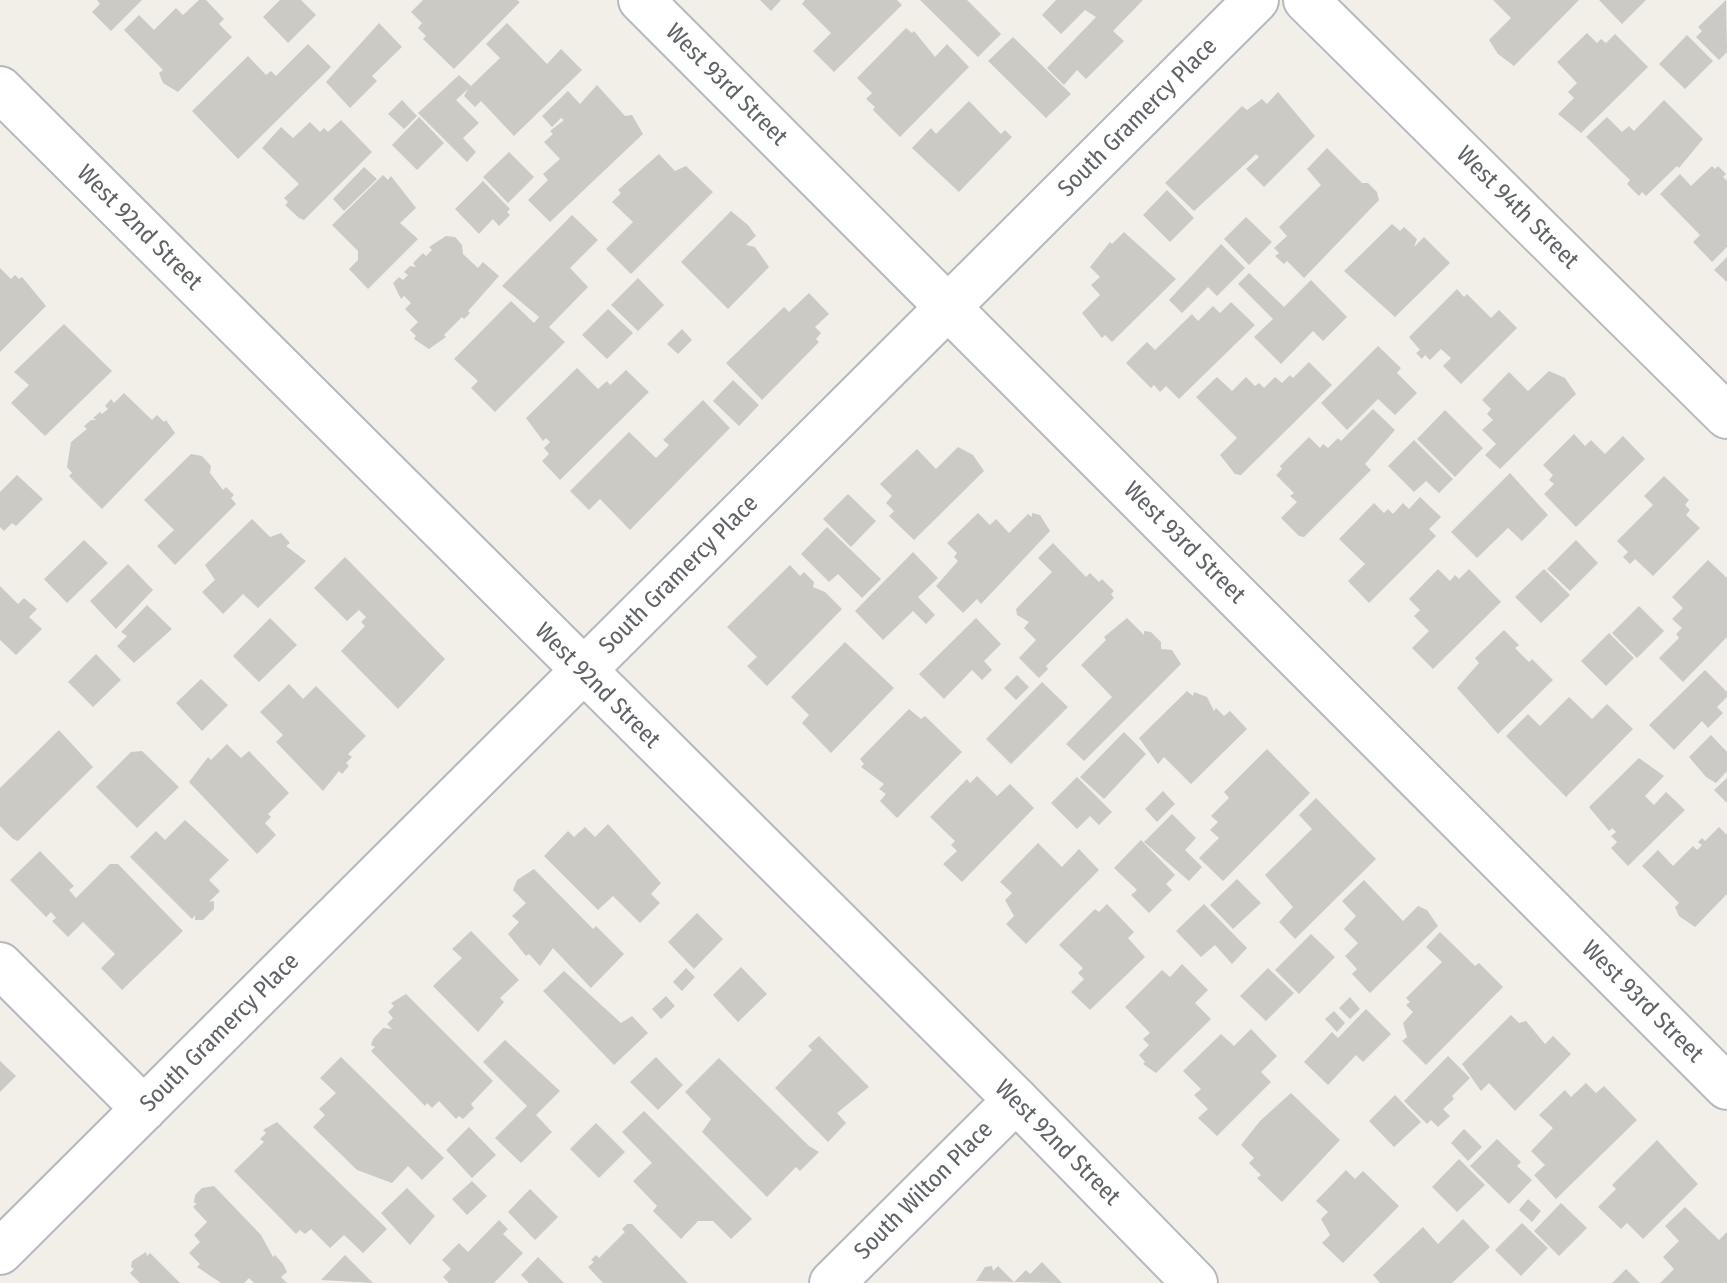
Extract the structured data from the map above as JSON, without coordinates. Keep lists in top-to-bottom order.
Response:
{
  "streets": {
    "street": [
      "West 93rd Street",
      "South Gramercy Place",
      "West 94th Street",
      "West 92nd Street",
      "South Wilton Place"
    ]
  },
  "crossings": [
    ["West 93rd Street", "South Gramercy Place"],
    ["South Gramercy Place", "West 92nd Street"],
    ["West 92nd Street", "South Wilton Place"]
  ]
}
